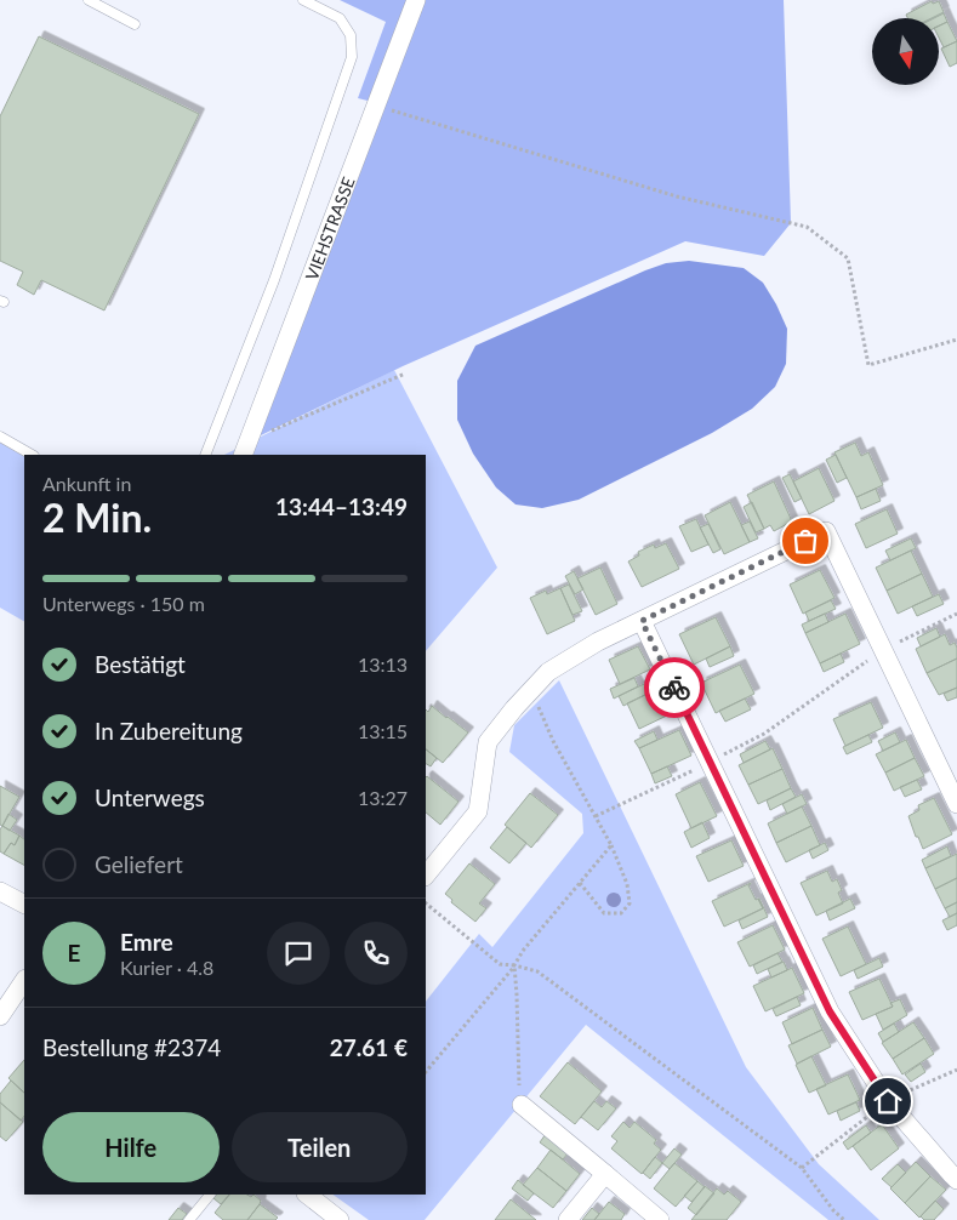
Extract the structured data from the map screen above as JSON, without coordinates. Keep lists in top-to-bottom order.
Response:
{
  "streets": {
    "street": ["VIEHSTRASSE"]
  },
  "north": "bottom",
  "page": {
    "heading": ["2 Min.", "Ankunft in", "13:44–13:49"],
    "panel": [
      "Emre",
      "Kurier · 4.8",
      "Bestellung #2374",
      "27.61 €"
    ],
    "bar": "Unterwegs · 150 m",
    "list": [
      ["Bestätigt", "13:13"],
      ["In Zubereitung", "13:15"],
      ["Unterwegs", "13:27"],
      "Geliefert"
    ],
    "round": "E",
    "buttons": ["Hilfe", "Teilen"]
  }
}
